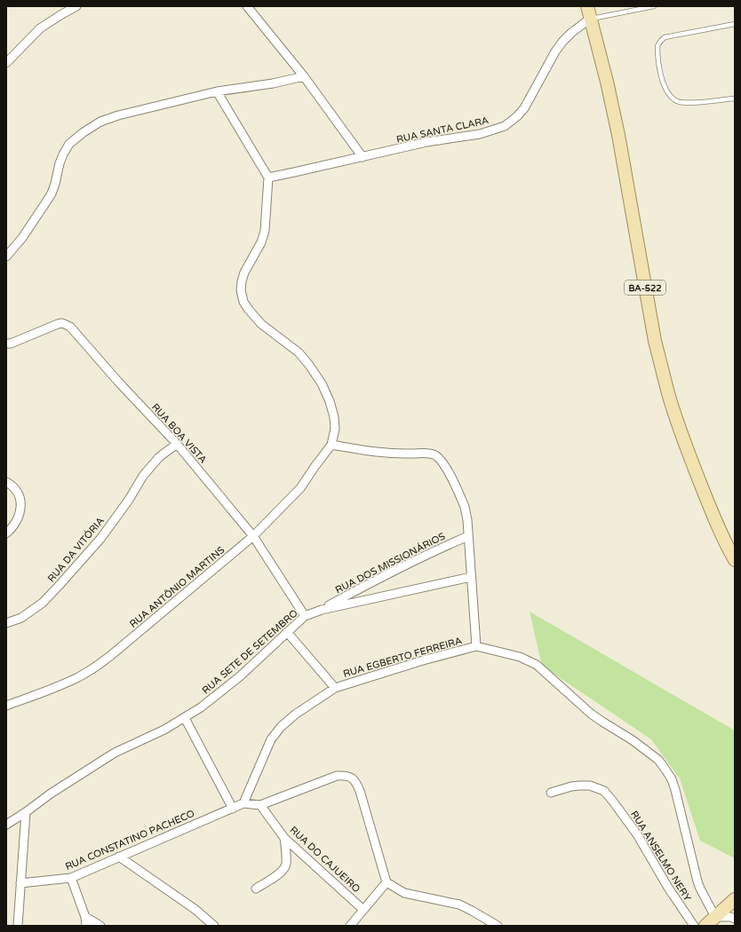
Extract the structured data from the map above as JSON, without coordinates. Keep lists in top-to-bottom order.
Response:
{
  "streets": {
    "main road": ["BA-522"],
    "street": [
      "RUA SANTA CLARA",
      "RUA BOA VISTA",
      "RUA DA VITÓRIA",
      "RUA DOS MISSIONÁRIOS",
      "RUA ANTÔNIO MARTINS",
      "RUA SETE DE SETEMBRO",
      "RUA EGBERTO FERREIRA",
      "RUA CONSTATINO PACHECO",
      "RUA ANSELMO NERY",
      "RUA DO CAJUEIRO"
    ]
  },
  "crossings": [
    ["RUA SANTA CLARA", "BA-522"],
    ["RUA BOA VISTA", "RUA DA VITÓRIA"],
    ["RUA BOA VISTA", "RUA ANTÔNIO MARTINS"],
    ["RUA BOA VISTA", "RUA SETE DE SETEMBRO"],
    ["RUA DOS MISSIONÁRIOS", "RUA SETE DE SETEMBRO"],
    ["RUA EGBERTO FERREIRA", "RUA CONSTATINO PACHECO"]
  ]
}
